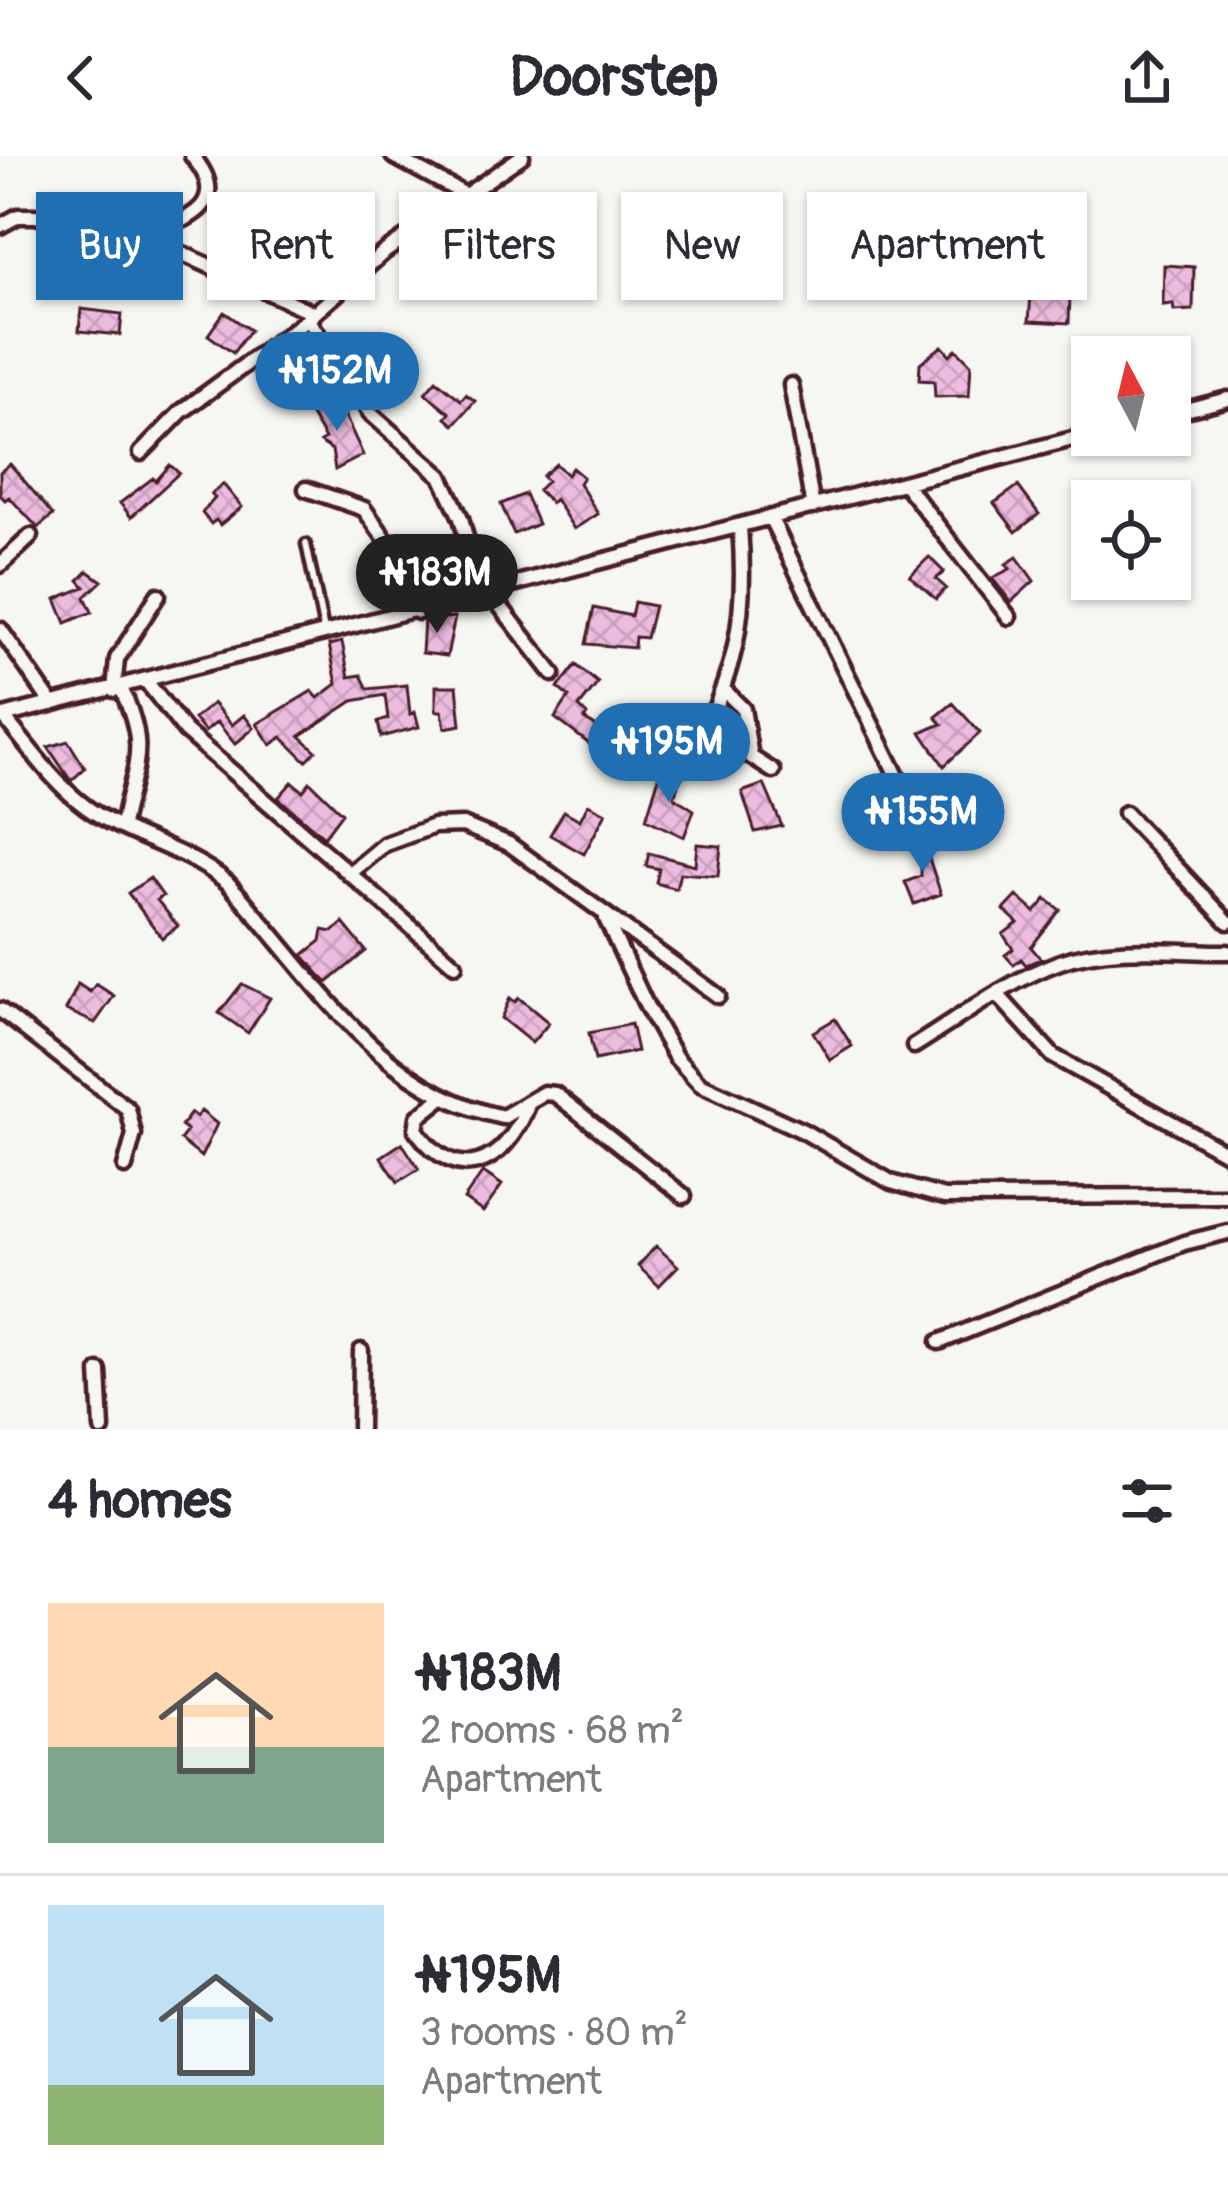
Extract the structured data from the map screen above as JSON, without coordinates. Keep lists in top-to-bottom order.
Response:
{
  "north": "top",
  "page": {
    "header": "Doorstep",
    "chip": [
      "Buy",
      "Rent",
      "Filters",
      "New",
      "Apartment"
    ],
    "price": [
      "₦152M",
      "₦183M",
      "₦195M",
      "₦155M"
    ],
    "heading": "4 homes",
    "list": [
      {
        "name": "₦183M",
        "note": "2 rooms · 68 m² · Apartment"
      },
      {
        "name": "₦195M",
        "note": "3 rooms · 80 m² · Apartment"
      }
    ]
  }
}
